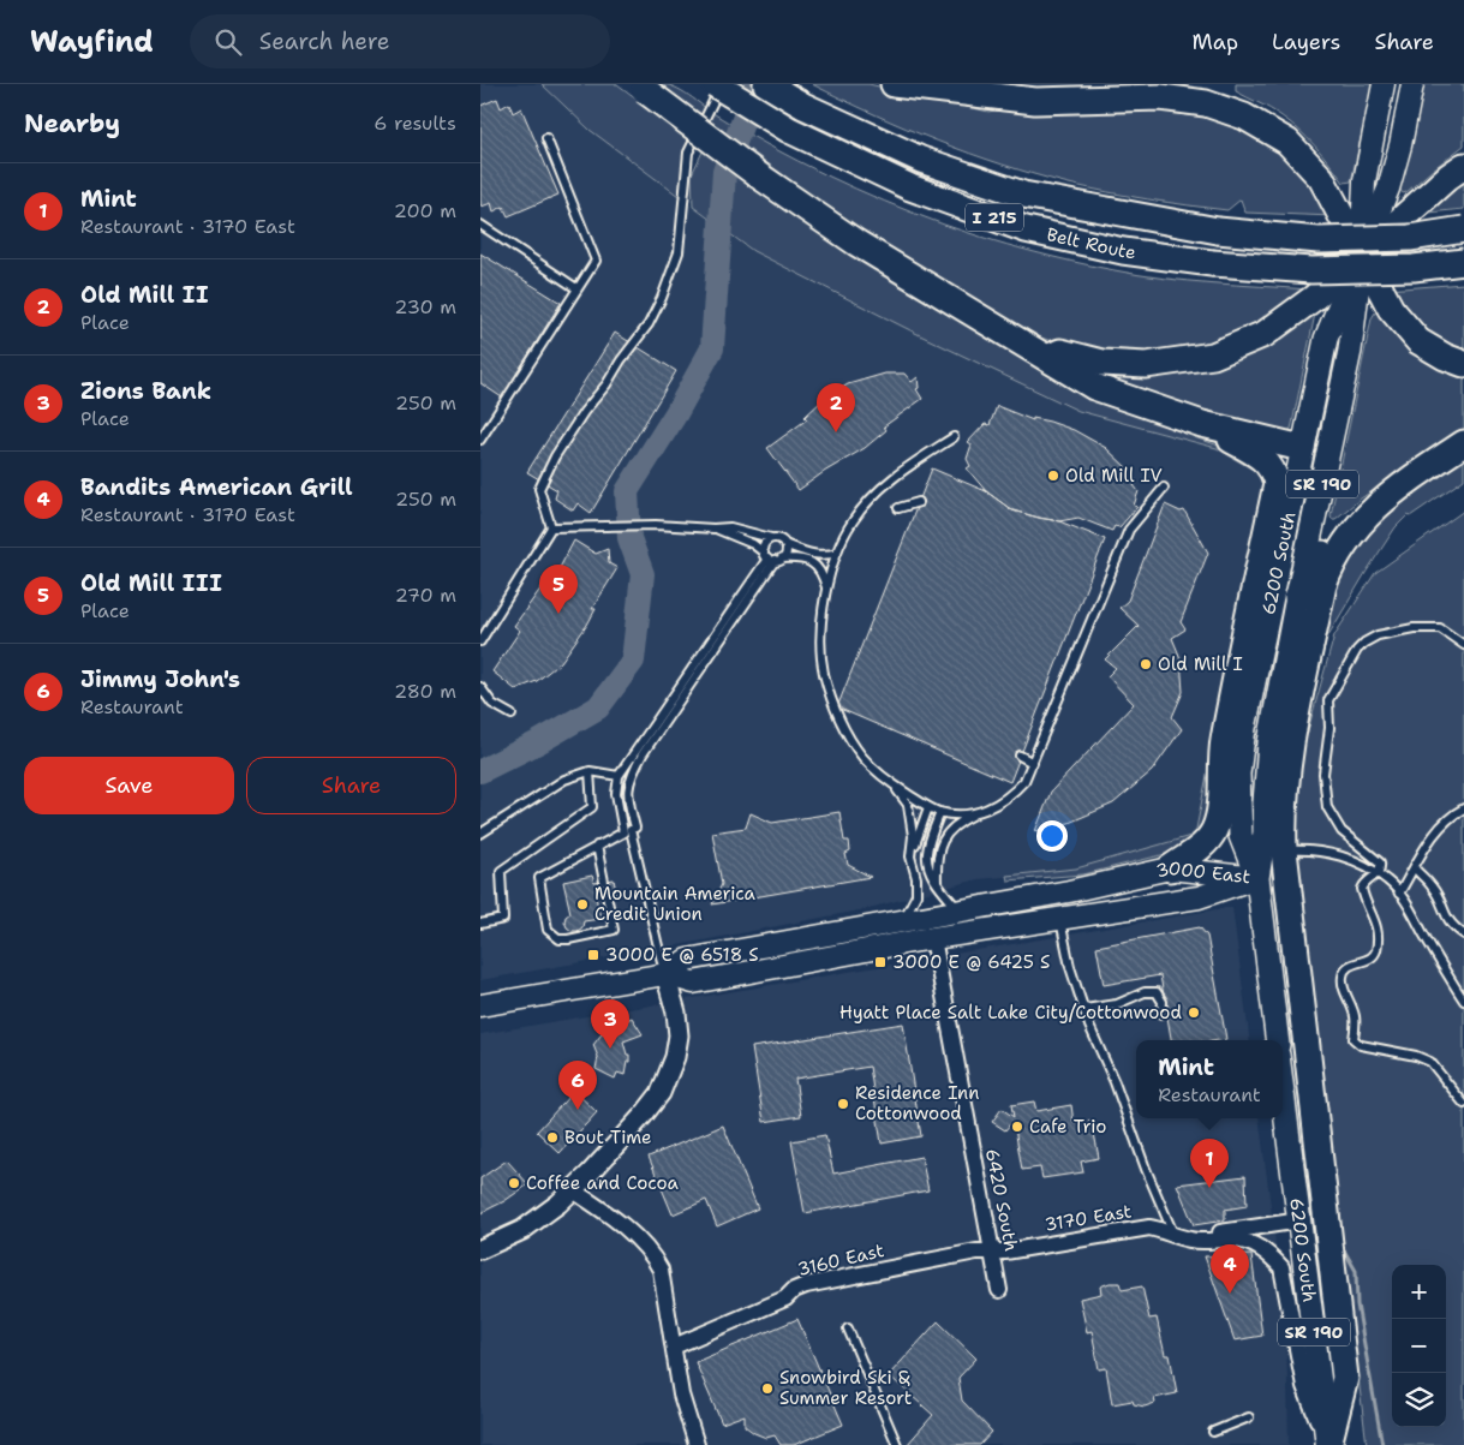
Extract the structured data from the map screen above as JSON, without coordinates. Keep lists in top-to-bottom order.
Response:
{
  "streets": {
    "highway": ["I 215", "Belt Route"],
    "main road": ["SR 190", "6200 South", "3000 East"],
    "street": ["6420 South", "3170 East", "3160 East"]
  },
  "crossings": [
    ["6200 South", "3000 East"],
    ["6200 South", "3170 East"],
    ["3000 East", "6420 South"],
    ["6420 South", "3170 East"],
    ["6420 South", "3160 East"],
    ["3170 East", "3160 East"]
  ],
  "places": {
    "other": [
      "Old Mill IV",
      "Old Mill I",
      "Mountain America Credit Union",
      "Hyatt Place Salt Lake City/Cottonwood",
      "Residence Inn Cottonwood",
      "Cafe Trio",
      "Bout Time",
      "Coffee and Cocoa",
      "Snowbird Ski & Summer Resort"
    ],
    "transit": ["3000 E @ 6518 S", "3000 E @ 6425 S"]
  },
  "page": {
    "header": "Wayfind",
    "search": "Search here",
    "nav": ["Map", "Layers", "Share"],
    "heading": ["Nearby", "6 results"],
    "list": [
      {
        "mark": "1",
        "name": "Mint",
        "note": "Restaurant · 3170 East",
        "value": "200 m"
      },
      {
        "mark": "2",
        "name": "Old Mill II",
        "note": "Place",
        "value": "230 m"
      },
      {
        "mark": "3",
        "name": "Zions Bank",
        "note": "Place",
        "value": "250 m"
      },
      {
        "mark": "4",
        "name": "Bandits American Grill",
        "note": "Restaurant · 3170 East",
        "value": "250 m"
      },
      {
        "mark": "5",
        "name": "Old Mill III",
        "note": "Place",
        "value": "270 m"
      },
      {
        "mark": "6",
        "name": "Jimmy John's",
        "note": "Restaurant",
        "value": "280 m"
      }
    ],
    "pins": [
      "2",
      "5",
      "3",
      "6",
      "1",
      "4"
    ],
    "buttons": ["Save", "Share"],
    "popup": ["Mint", "Restaurant"],
    "map_buttons": ["+", "−"]
  }
}
